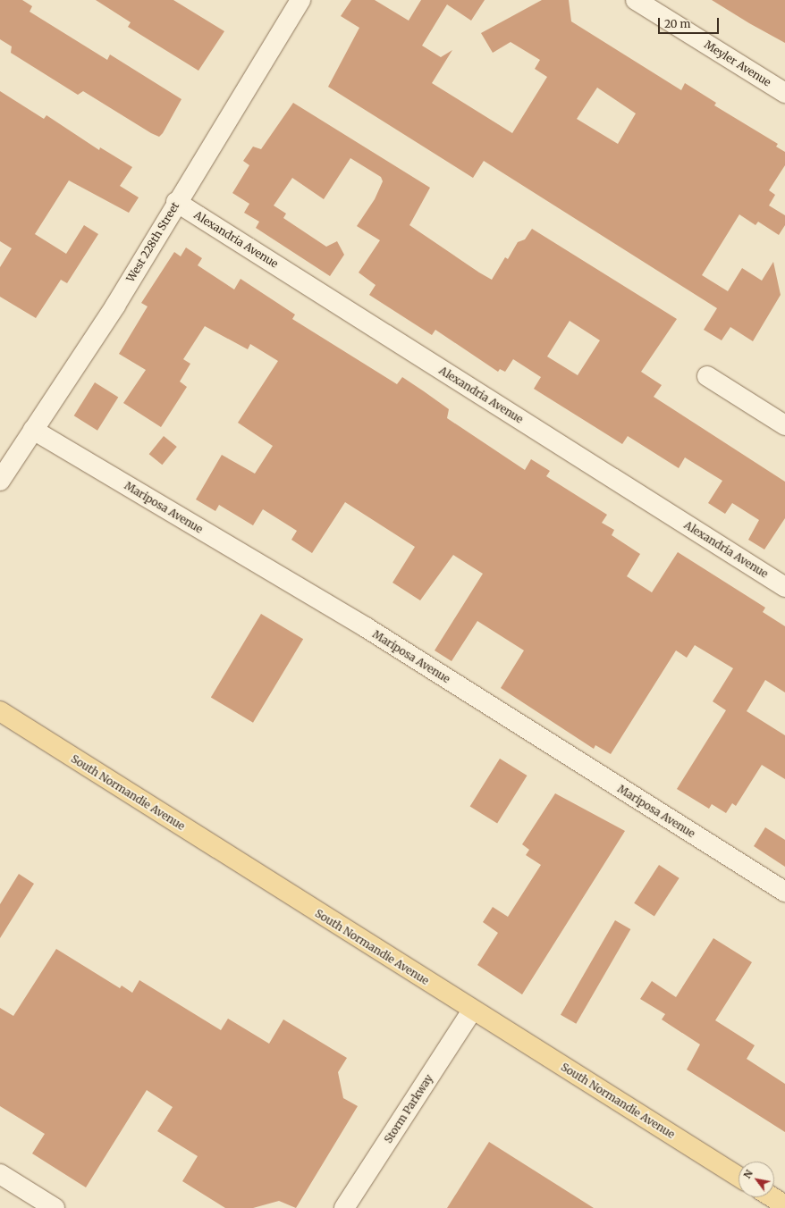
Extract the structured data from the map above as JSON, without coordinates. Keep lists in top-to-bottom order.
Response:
{
  "streets": {
    "main road": ["South Normandie Avenue"],
    "street": [
      "Meyler Avenue",
      "Alexandria Avenue",
      "West 228th Street",
      "Mariposa Avenue",
      "Storm Parkway"
    ]
  },
  "crossings": [
    ["Alexandria Avenue", "West 228th Street"],
    ["West 228th Street", "Mariposa Avenue"],
    ["South Normandie Avenue", "Storm Parkway"]
  ],
  "scale_bar": "20 m",
  "north": "top left"
}
